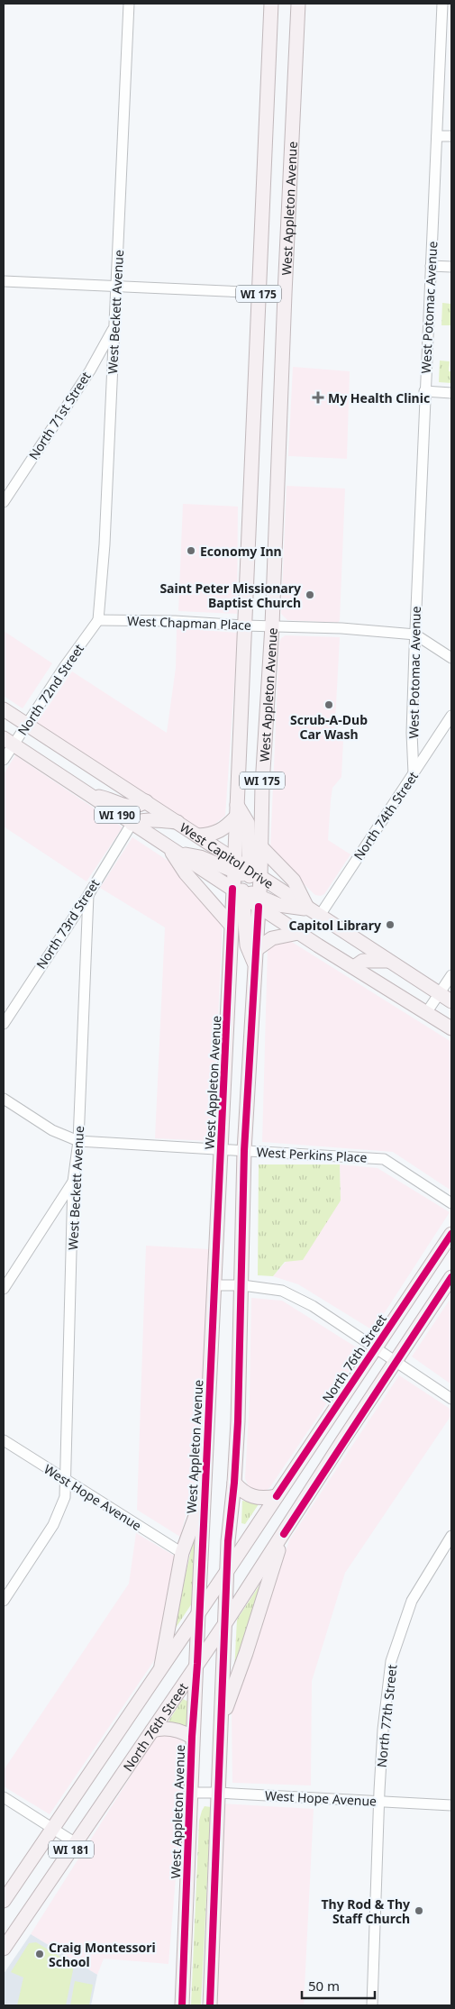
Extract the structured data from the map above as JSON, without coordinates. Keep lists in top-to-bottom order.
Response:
{
  "streets": {
    "main road": [
      "West Appleton Avenue",
      "WI 175",
      "WI 190",
      "West Capitol Drive",
      "North 76th Street",
      "WI 181"
    ],
    "street": [
      "West Potomac Avenue",
      "West Beckett Avenue",
      "North 71st Street",
      "West Chapman Place",
      "North 72nd Street",
      "North 74th Street",
      "North 73rd Street",
      "West Perkins Place",
      "West Hope Avenue",
      "North 77th Street"
    ]
  },
  "crossings": [
    ["West Appleton Avenue", "West Chapman Place"],
    ["West Appleton Avenue", "West Capitol Drive"],
    ["West Appleton Avenue", "West Perkins Place"],
    ["West Appleton Avenue", "North 76th Street"],
    ["West Appleton Avenue", "West Hope Avenue"],
    ["West Potomac Avenue", "West Chapman Place"],
    ["West Potomac Avenue", "North 74th Street"],
    ["West Beckett Avenue", "North 71st Street"],
    ["West Beckett Avenue", "West Chapman Place"],
    ["West Beckett Avenue", "North 72nd Street"],
    ["West Beckett Avenue", "North 73rd Street"],
    ["West Beckett Avenue", "West Perkins Place"],
    ["West Beckett Avenue", "West Hope Avenue"],
    ["West Chapman Place", "North 72nd Street"],
    ["North 72nd Street", "West Capitol Drive"],
    ["North 74th Street", "West Capitol Drive"],
    ["West Capitol Drive", "North 73rd Street"],
    ["West Hope Avenue", "North 77th Street"]
  ],
  "places": {
    "health": ["My Health Clinic"],
    "other": [
      "Economy Inn",
      "Saint Peter Missionary Baptist Church",
      "Scrub-A-Dub Car Wash",
      "Capitol Library",
      "Thy Rod & Thy Staff Church",
      "Craig Montessori School"
    ]
  },
  "scale_bar": "50 m"
}
